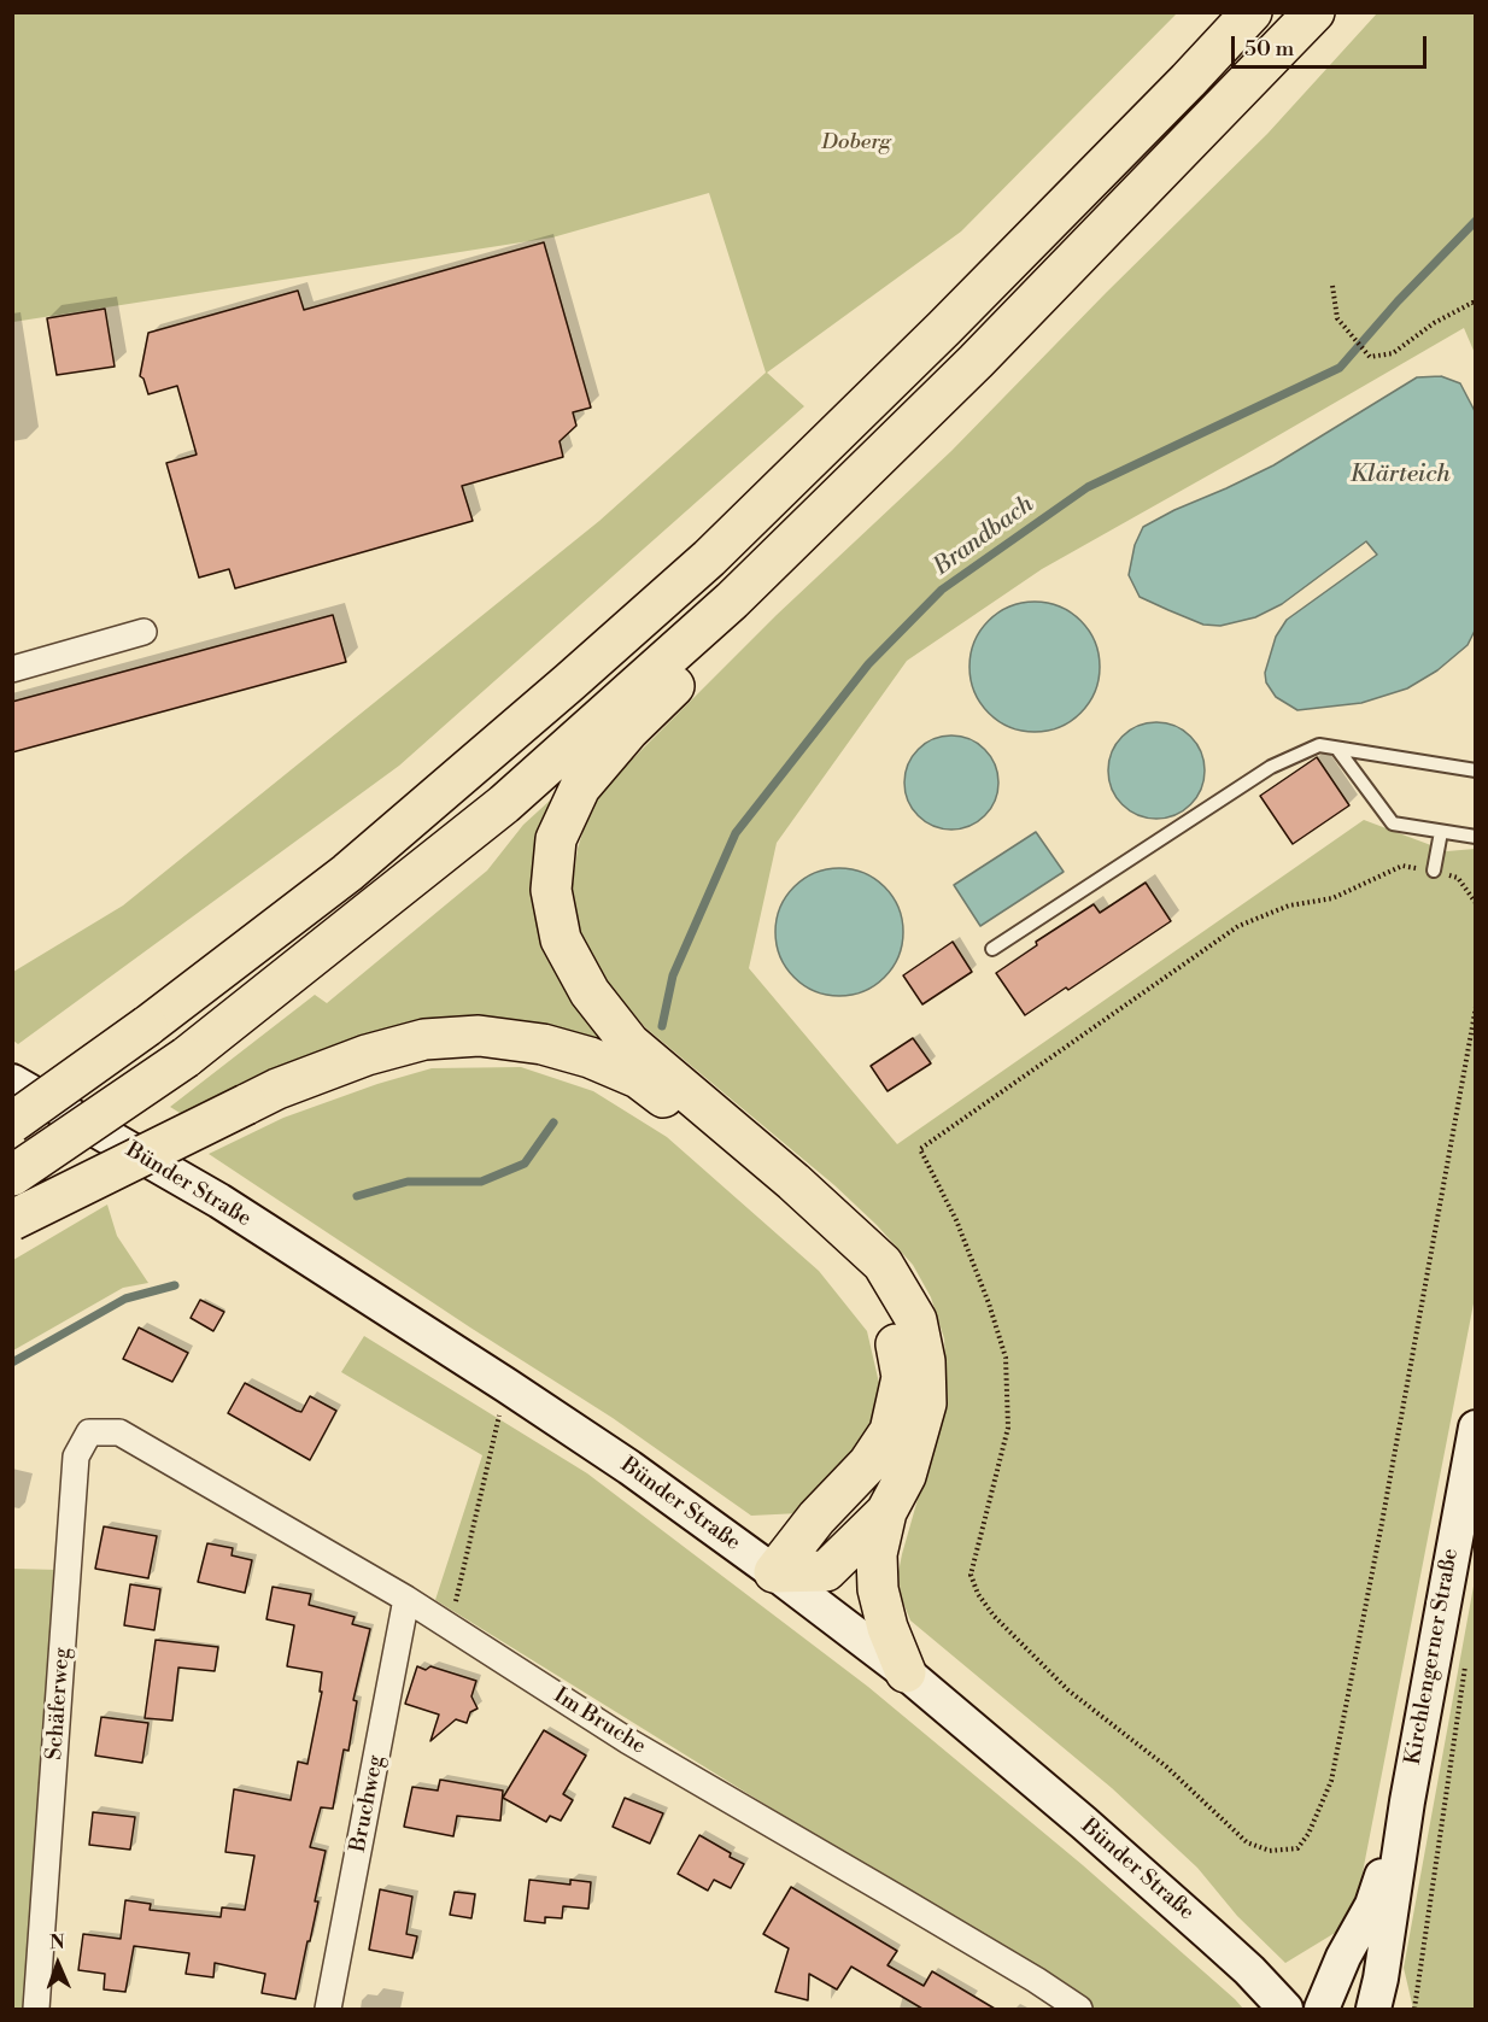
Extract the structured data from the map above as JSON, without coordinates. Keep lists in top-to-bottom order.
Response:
{
  "streets": {
    "main road": ["Bünder Straße", "Kirchlengerner Straße"],
    "street": ["Schäferweg", "Im Bruche", "Bruchweg"]
  },
  "crossings": [
    ["Schäferweg", "Im Bruche"],
    ["Im Bruche", "Bruchweg"]
  ],
  "water": ["Klärteich", "Brandbach"],
  "parks": ["Doberg"],
  "scale_bar": "50 m",
  "north": "top"
}
